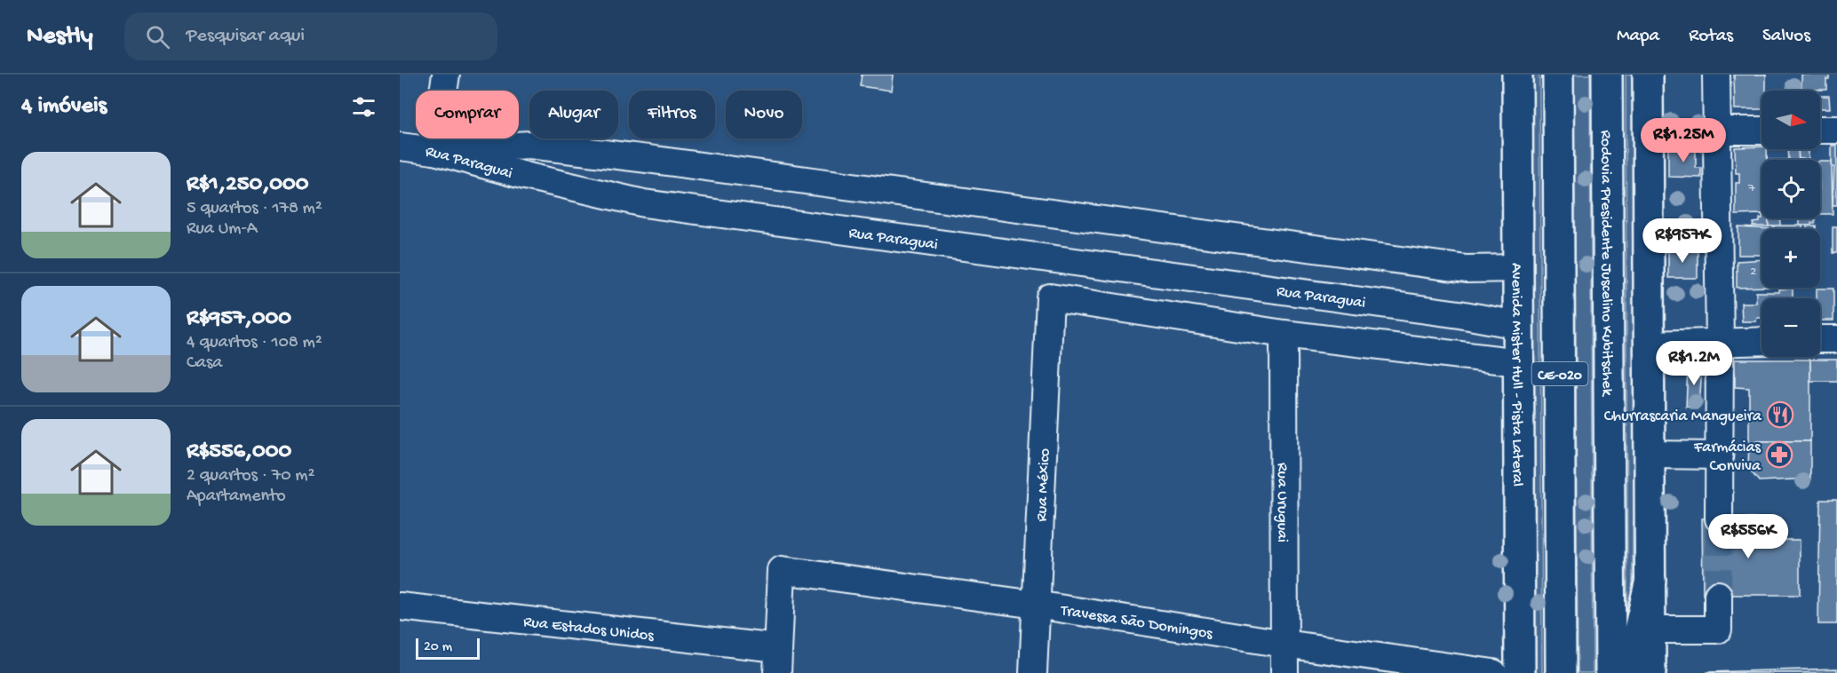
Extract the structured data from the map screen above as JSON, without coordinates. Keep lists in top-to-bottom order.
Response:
{
  "streets": {
    "main road": ["Rodovia Presidente Juscelino Kubitschek", "Avenida Mister Hull - Pista Lateral", "CE-020"],
    "street": [
      "Rua Paraguai",
      "Rua México",
      "Rua Uruguai",
      "Travessa São Domingos",
      "Rua Estados Unidos"
    ]
  },
  "crossings": [
    ["Rua Paraguai", "Avenida Mister Hull - Pista Lateral"],
    ["Rua México", "Rua Uruguai"],
    ["Rua México", "Travessa São Domingos"],
    ["Rua Uruguai", "Travessa São Domingos"],
    ["Travessa São Domingos", "Rua Estados Unidos"]
  ],
  "places": {
    "restaurant": ["Churrascaria Mangueira"],
    "pharmacy": ["Farmácias Conviva"]
  },
  "house_numbers": ["7", "2"],
  "scale_bar": "20 m",
  "north": "right",
  "page": {
    "header": "Nestly",
    "search": "Pesquisar aqui",
    "nav": ["Mapa", "Rotas", "Salvos"],
    "heading": "4 imóveis",
    "map_buttons": ["+", "−"],
    "chip": [
      "Comprar",
      "Alugar",
      "Filtros",
      "Novo"
    ],
    "price": [
      "R$1.25M",
      "R$957K",
      "R$1.2M",
      "R$556K"
    ],
    "list": [
      {
        "name": "R$1,250,000",
        "note": "5 quartos · 178 m² · Rua Um-A"
      },
      {
        "name": "R$957,000",
        "note": "4 quartos · 108 m² · Casa"
      },
      {
        "name": "R$556,000",
        "note": "2 quartos · 70 m² · Apartamento"
      }
    ],
    "scale": "20 m"
  }
}
